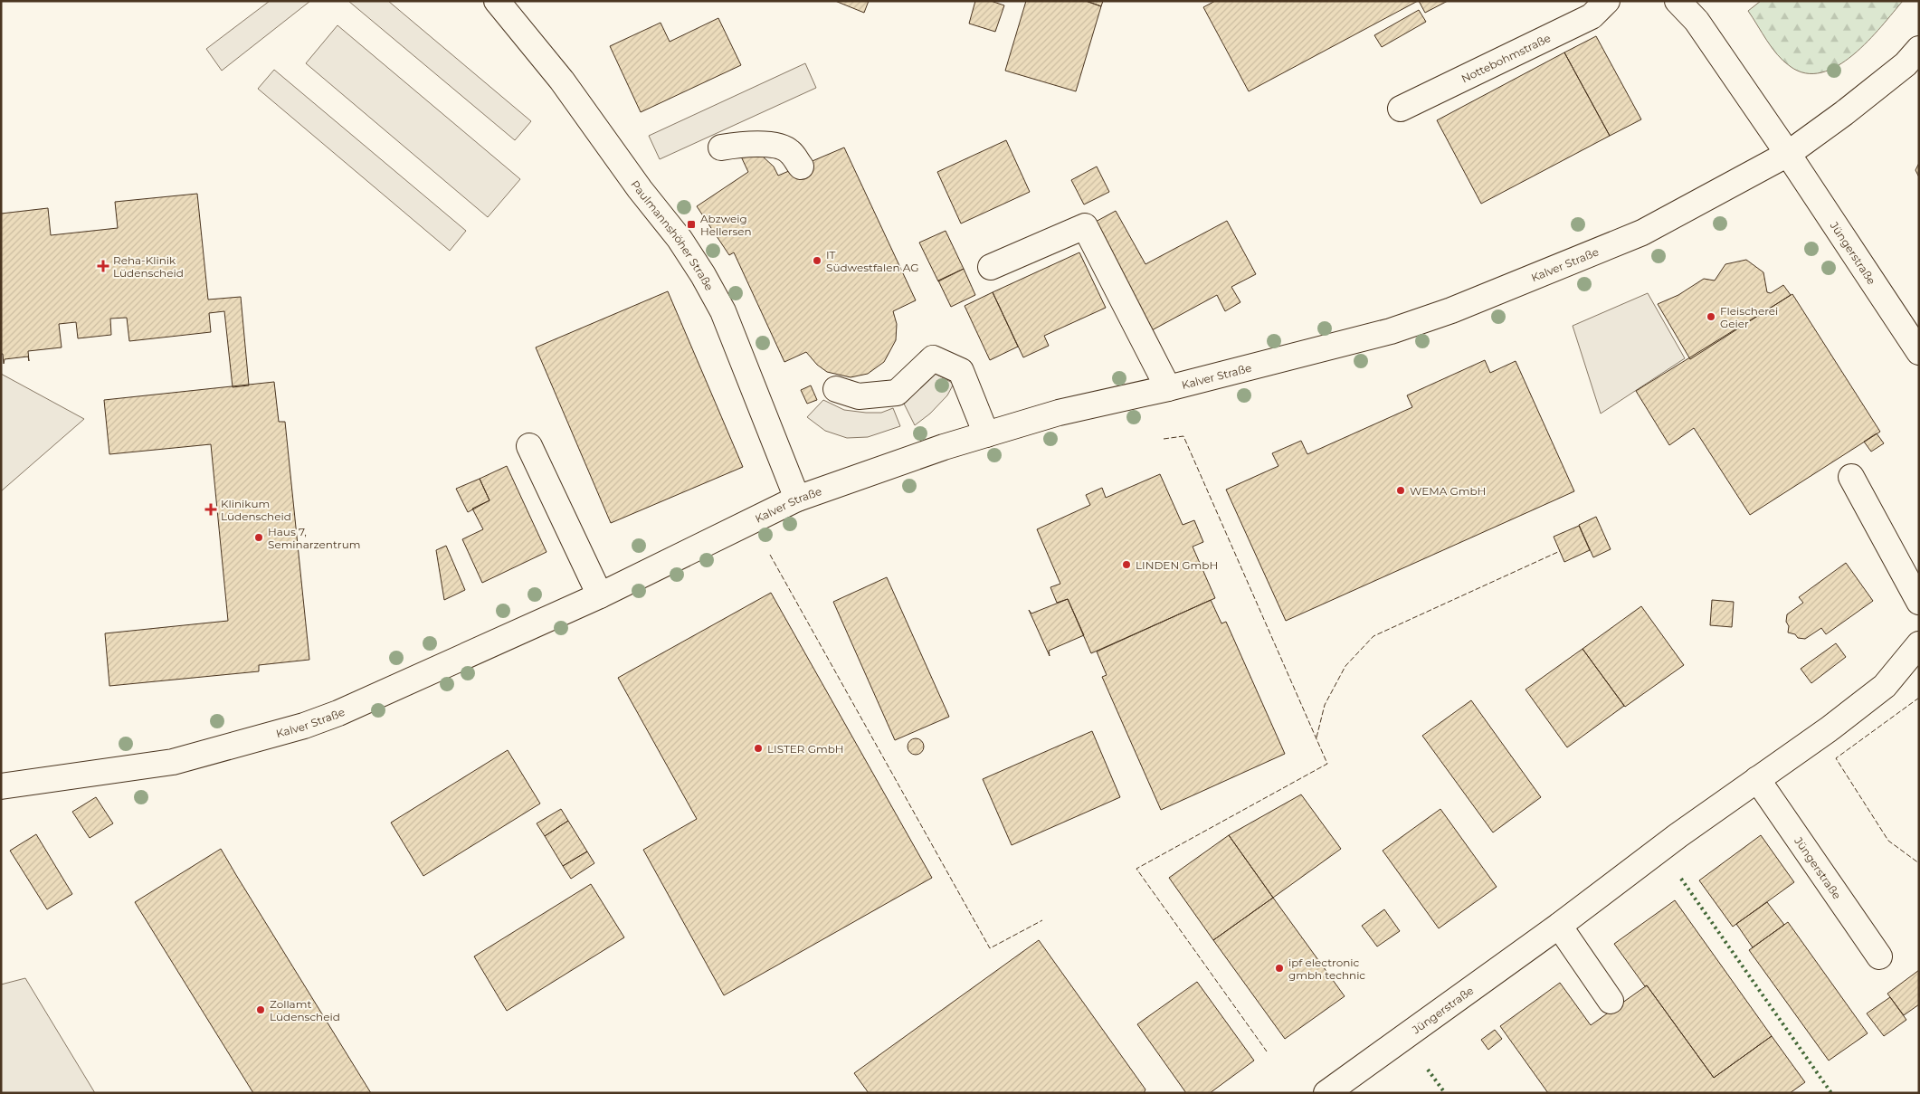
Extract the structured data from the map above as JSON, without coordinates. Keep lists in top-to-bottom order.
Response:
{
  "streets": {
    "street": [
      "Nottebohmstraße",
      "Paulmannshöher Straße",
      "Jüngerstraße",
      "Kalver Straße"
    ]
  },
  "crossings": [
    ["Paulmannshöher Straße", "Kalver Straße"],
    ["Jüngerstraße", "Kalver Straße"]
  ],
  "places": {
    "transit": ["Abzweig Hellersen"],
    "other": [
      "IT Südwestfalen AG",
      "Fleischerei Geier",
      "WEMA GmbH",
      "Haus 7, Seminarzentrum",
      "LINDEN GmbH",
      "LISTER GmbH",
      "ipf electronic gmbh technic",
      "Zollamt Lüdenscheid"
    ],
    "health": ["Reha-Klinik Lüdenscheid", "Klinikum Lüdenscheid"]
  }
}
